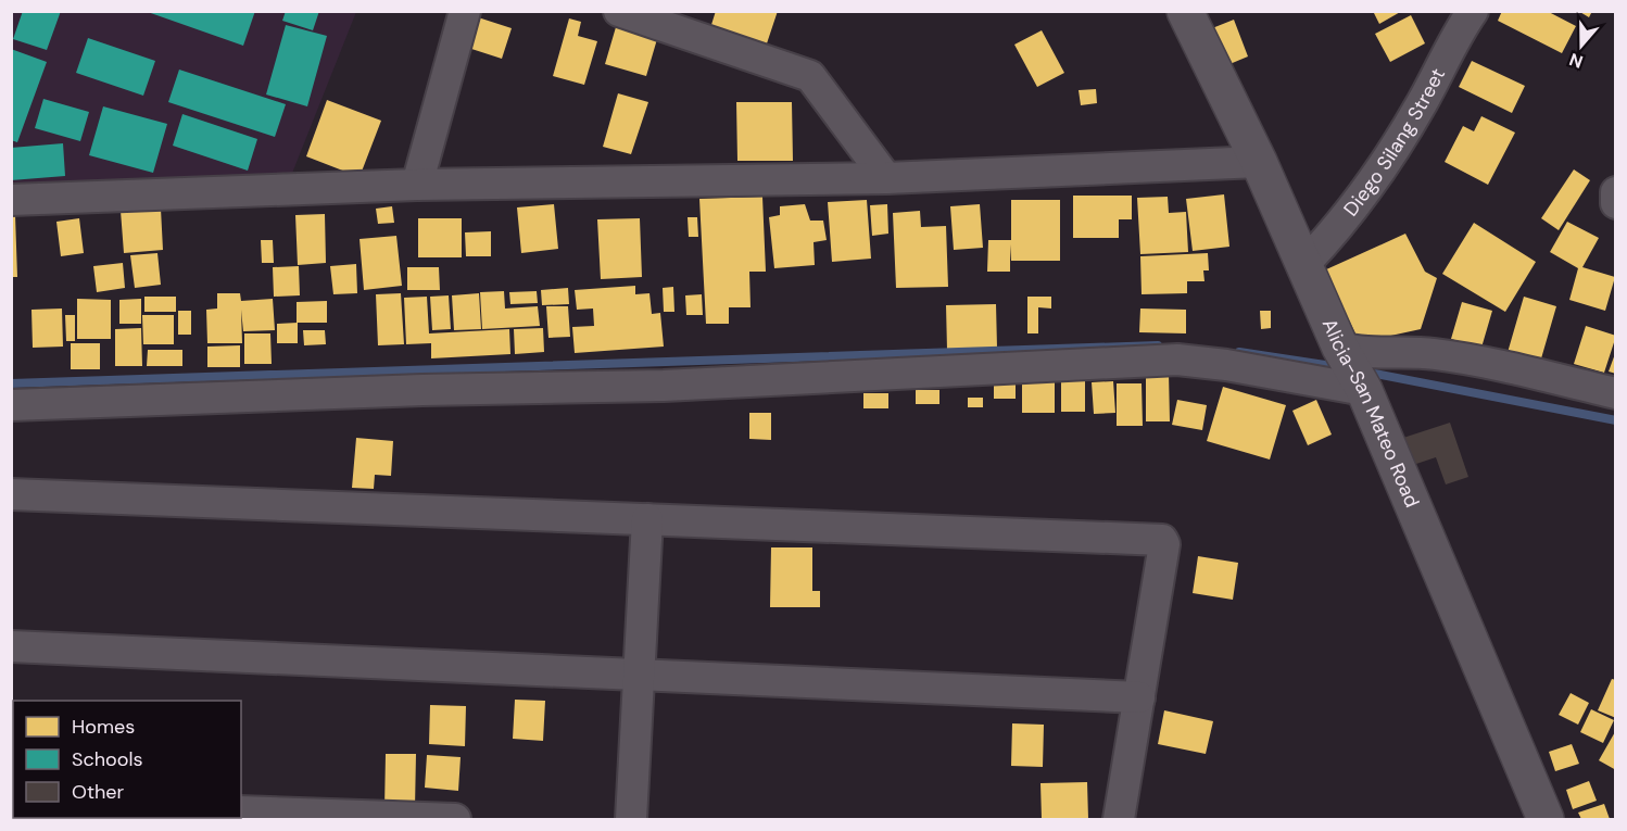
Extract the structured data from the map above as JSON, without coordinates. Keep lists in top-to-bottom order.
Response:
{
  "streets": {
    "main road": ["Alicia-San Mateo Road"],
    "street": ["Diego Silang Street"]
  },
  "crossings": [
    ["Diego Silang Street", "Alicia-San Mateo Road"]
  ],
  "legend": ["Homes", "Schools", "Other"],
  "north": "bottom"
}
